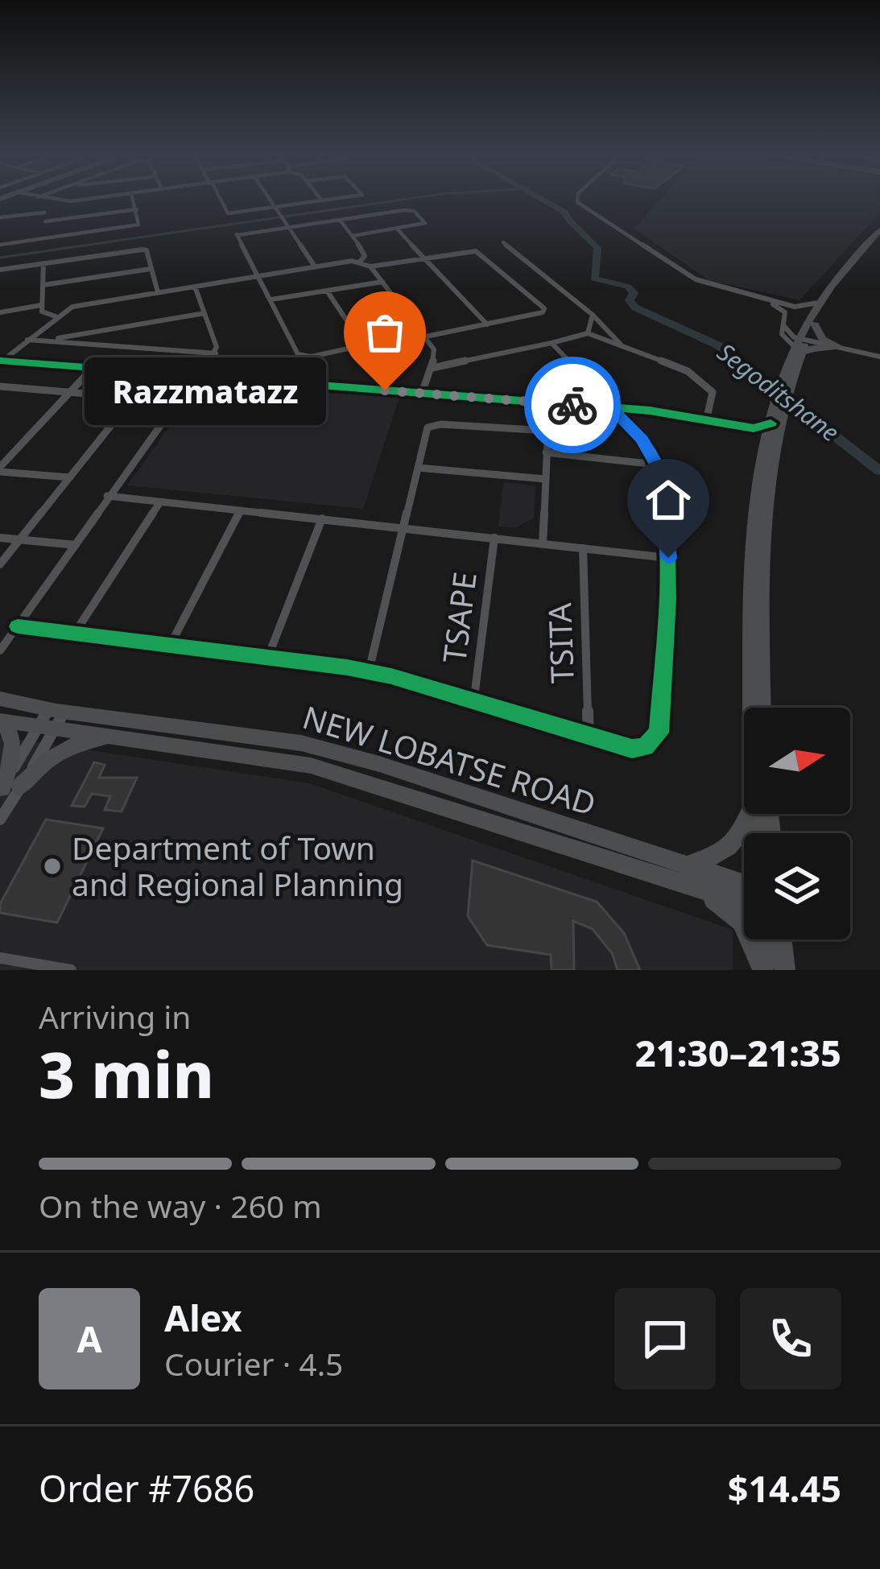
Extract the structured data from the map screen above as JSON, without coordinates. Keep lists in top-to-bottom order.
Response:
{
  "streets": {
    "main road": ["NEW LOBATSE ROAD"],
    "street": ["TSAPE", "TSITA"]
  },
  "water": ["Segoditshane"],
  "places": ["Razzmatazz", "Department of Town and Regional Planning"],
  "north": "right",
  "page": {
    "bubble": "Razzmatazz",
    "heading": ["3 min", "Arriving in", "21:30–21:35"],
    "panel": [
      "Alex",
      "Courier · 4.5",
      "Order #7686",
      "$14.45"
    ],
    "bar": "On the way · 260 m",
    "round": "A"
  }
}
